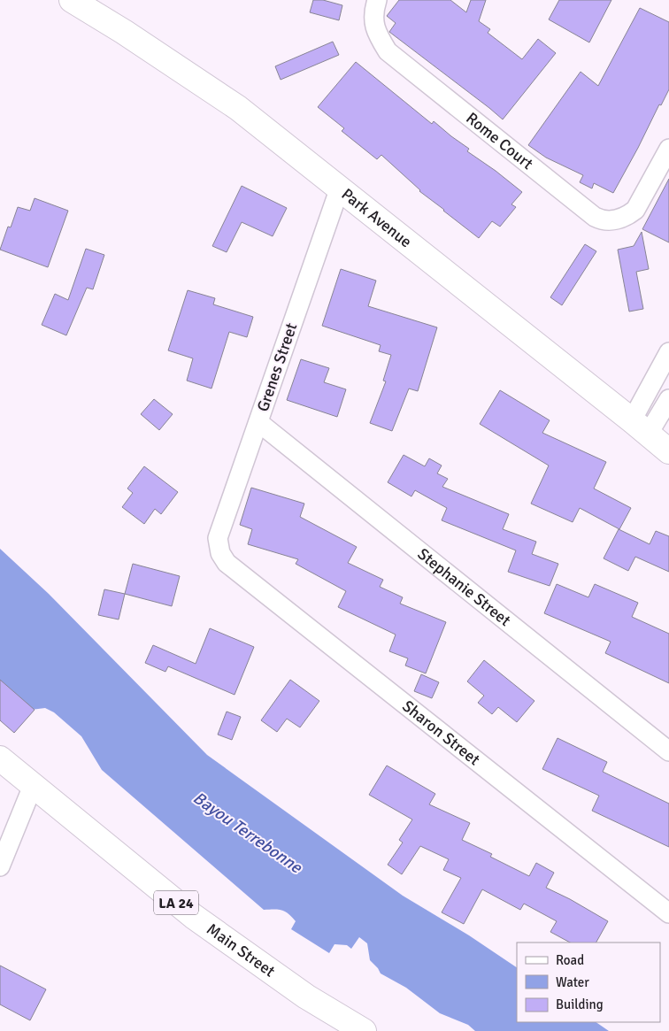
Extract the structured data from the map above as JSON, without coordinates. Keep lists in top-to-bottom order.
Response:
{
  "streets": {
    "main road": ["Park Avenue", "LA 24", "Main Street"],
    "street": [
      "Rome Court",
      "Grenes Street",
      "Stephanie Street",
      "Sharon Street"
    ]
  },
  "crossings": [
    ["Park Avenue", "Grenes Street"],
    ["Grenes Street", "Stephanie Street"],
    ["Grenes Street", "Sharon Street"]
  ],
  "water": ["Bayou Terrebonne"],
  "legend": ["Road", "Water", "Building"]
}
